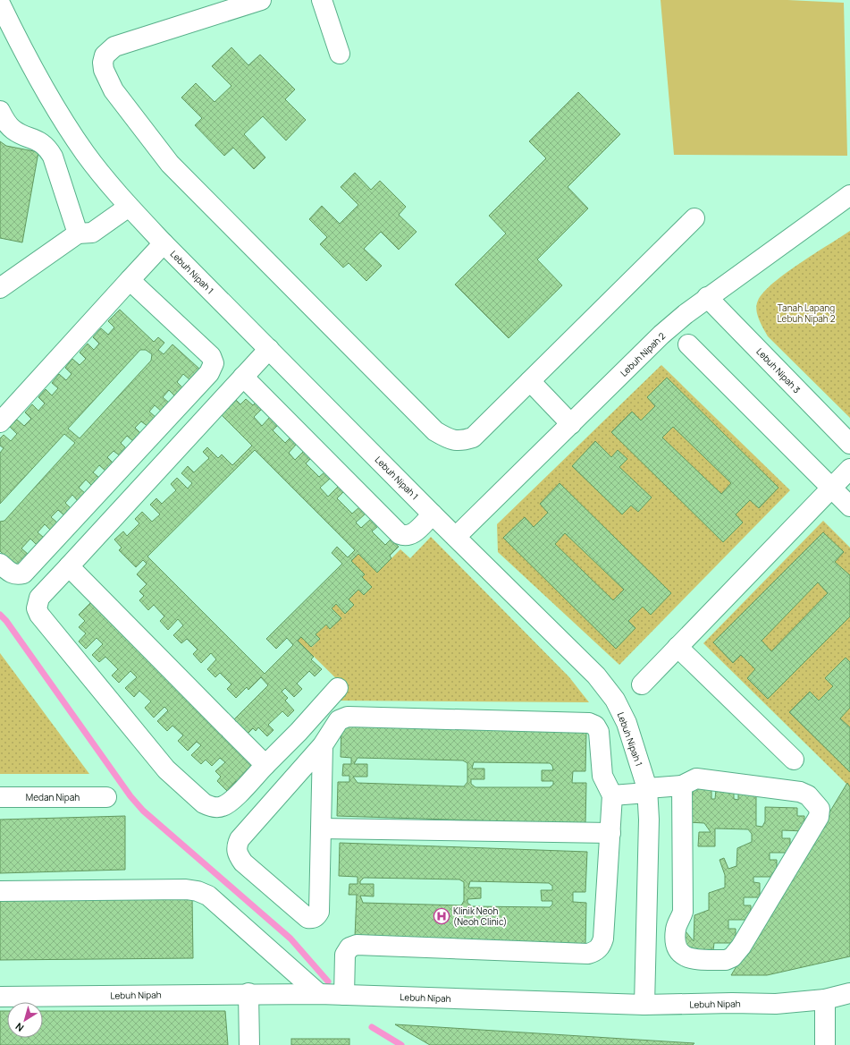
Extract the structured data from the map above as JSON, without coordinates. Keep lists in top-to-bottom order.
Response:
{
  "streets": {
    "street": [
      "Lebuh Nipah 1",
      "Lebuh Nipah 2",
      "Lebuh Nipah 3",
      "Medan Nipah",
      "Lebuh Nipah"
    ]
  },
  "crossings": [
    ["Lebuh Nipah 1", "Lebuh Nipah 2"],
    ["Lebuh Nipah 1", "Lebuh Nipah"],
    ["Lebuh Nipah 2", "Lebuh Nipah 3"]
  ],
  "parks": ["Tanah Lapang Lebuh Nipah 2"],
  "places": {
    "hospital": ["Klinik Neoh (Neoh Clinic)"]
  },
  "north": "bottom left"
}
